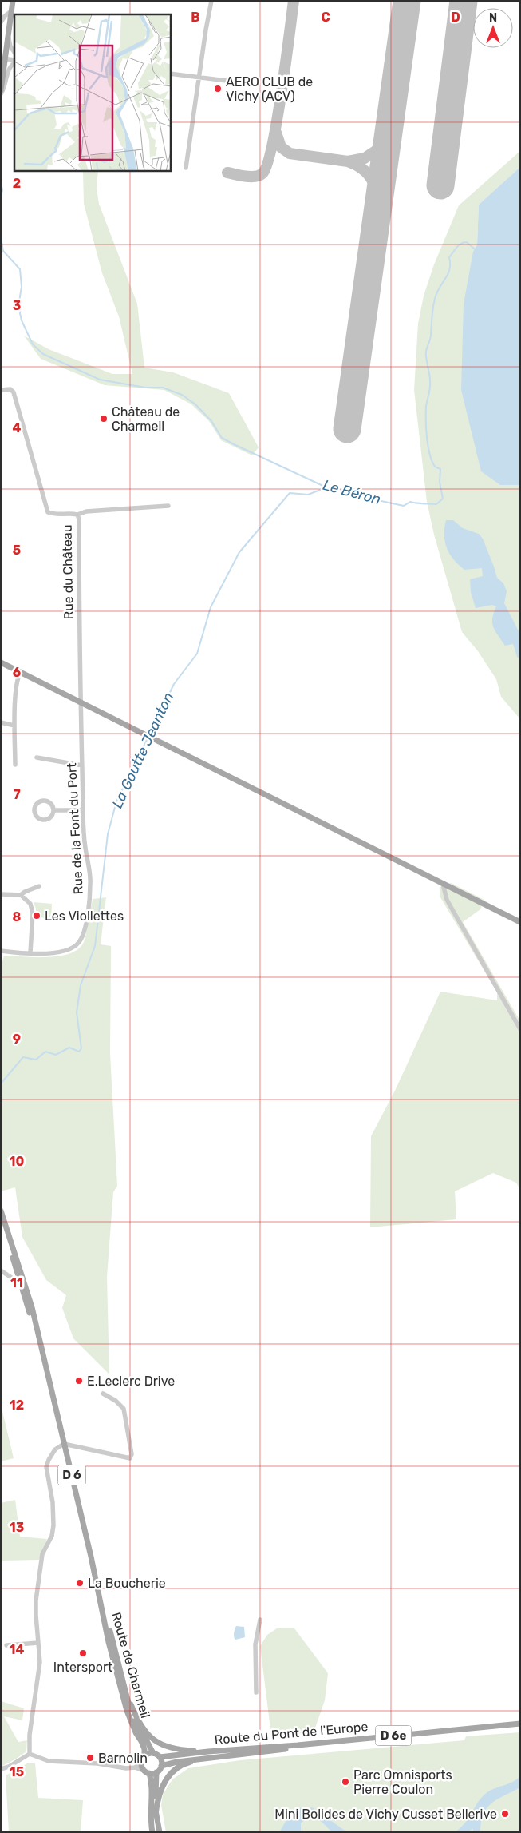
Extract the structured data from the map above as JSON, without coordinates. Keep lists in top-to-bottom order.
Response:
{
  "streets": {
    "main road": [
      "D 6",
      "Route de Charmeil",
      "Route du Pont de l'Europe",
      "D 6e"
    ],
    "street": ["Rue du Château", "Rue de la Font du Port"]
  },
  "crossings": [
    ["Rue du Château", "Rue de la Font du Port"],
    ["Route de Charmeil", "Route du Pont de l'Europe"]
  ],
  "water": ["Le Béron", "La Goutte Jeanton"],
  "places": [
    "AERO CLUB de Vichy (ACV)",
    "Château de Charmeil",
    "Les Viollettes",
    "E.Leclerc Drive",
    "La Boucherie",
    "Intersport",
    "Barnolin",
    "Parc Omnisports Pierre Coulon",
    "Mini Bolides de Vichy Cusset Bellerive"
  ],
  "north": "top",
  "grid": {
    "columns": ["B", "C", "D"],
    "rows": [
      "2",
      "3",
      "4",
      "5",
      "6",
      "7",
      "8",
      "9",
      "10",
      "11",
      "12",
      "13",
      "14",
      "15"
    ]
  }
}
